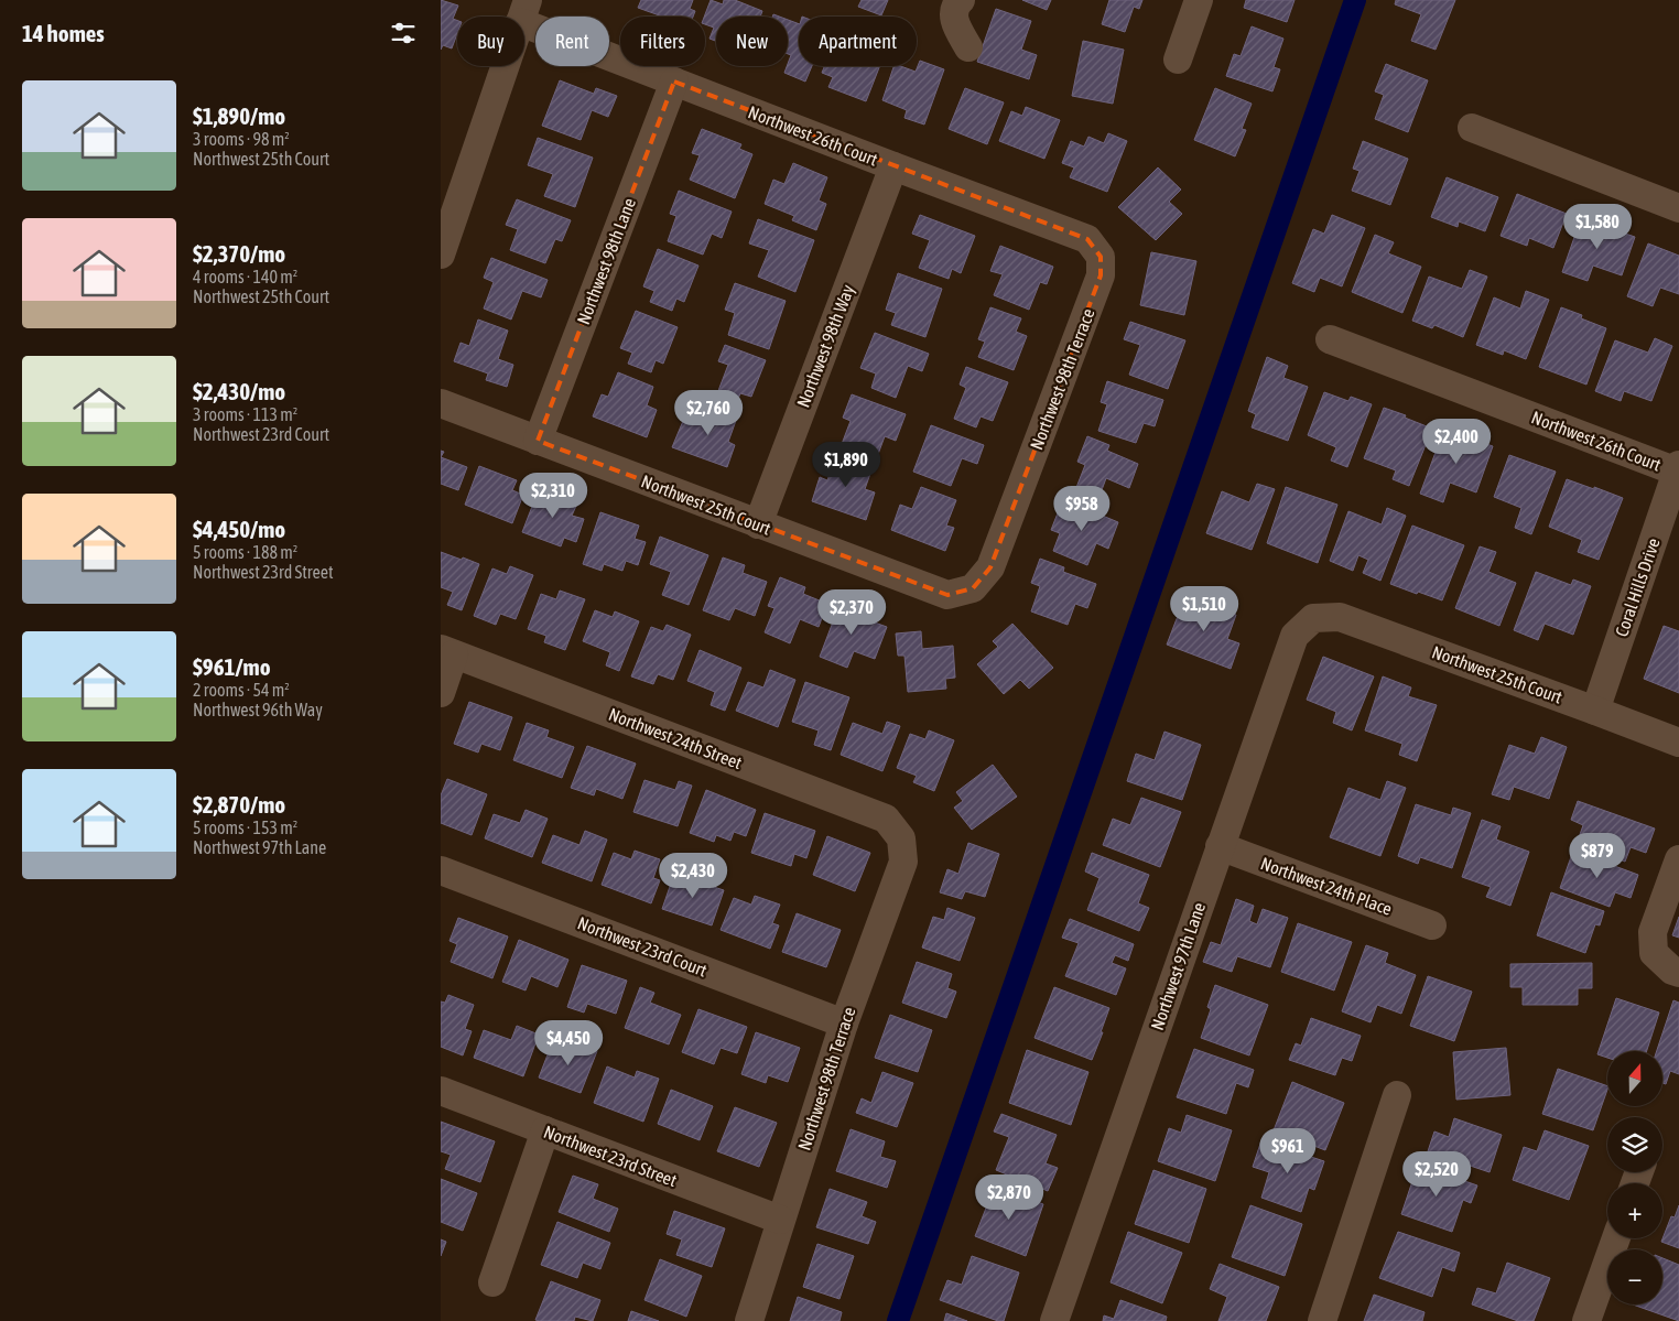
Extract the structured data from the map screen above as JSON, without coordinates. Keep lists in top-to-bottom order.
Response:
{
  "streets": {
    "street": [
      "Northwest 26th Court",
      "Northwest 98th Lane",
      "Northwest 98th Way",
      "Northwest 98th Terrace",
      "Northwest 25th Court",
      "Coral Hills Drive",
      "Northwest 24th Street",
      "Northwest 24th Place",
      "Northwest 23rd Court",
      "Northwest 97th Lane",
      "Northwest 23rd Street"
    ]
  },
  "crossings": [
    ["Northwest 26th Court", "Northwest 98th Lane"],
    ["Northwest 26th Court", "Northwest 98th Way"],
    ["Northwest 26th Court", "Northwest 98th Terrace"],
    ["Northwest 26th Court", "Coral Hills Drive"],
    ["Northwest 98th Lane", "Northwest 25th Court"],
    ["Northwest 98th Way", "Northwest 25th Court"],
    ["Northwest 98th Terrace", "Northwest 25th Court"],
    ["Northwest 98th Terrace", "Northwest 24th Street"],
    ["Northwest 98th Terrace", "Northwest 23rd Court"],
    ["Northwest 98th Terrace", "Northwest 23rd Street"],
    ["Northwest 25th Court", "Coral Hills Drive"],
    ["Northwest 25th Court", "Northwest 97th Lane"],
    ["Northwest 24th Place", "Northwest 97th Lane"]
  ],
  "north": "top",
  "page": {
    "heading": "14 homes",
    "chip": [
      "Buy",
      "Rent",
      "Filters",
      "New",
      "Apartment"
    ],
    "list": [
      {
        "name": "$1,890/mo",
        "note": "3 rooms · 98 m² · Northwest 25th Court"
      },
      {
        "name": "$2,370/mo",
        "note": "4 rooms · 140 m² · Northwest 25th Court"
      },
      {
        "name": "$2,430/mo",
        "note": "3 rooms · 113 m² · Northwest 23rd Court"
      },
      {
        "name": "$4,450/mo",
        "note": "5 rooms · 188 m² · Northwest 23rd Street"
      },
      {
        "name": "$961/mo",
        "note": "2 rooms · 54 m² · Northwest 96th Way"
      },
      {
        "name": "$2,870/mo",
        "note": "5 rooms · 153 m² · Northwest 97th Lane"
      }
    ],
    "price": [
      "$1,580",
      "$2,760",
      "$2,400",
      "$1,890",
      "$2,310",
      "$958",
      "$1,510",
      "$2,370",
      "$879",
      "$2,430",
      "$4,450",
      "$961",
      "$2,520",
      "$2,870"
    ],
    "map_buttons": ["+", "−"]
  }
}
